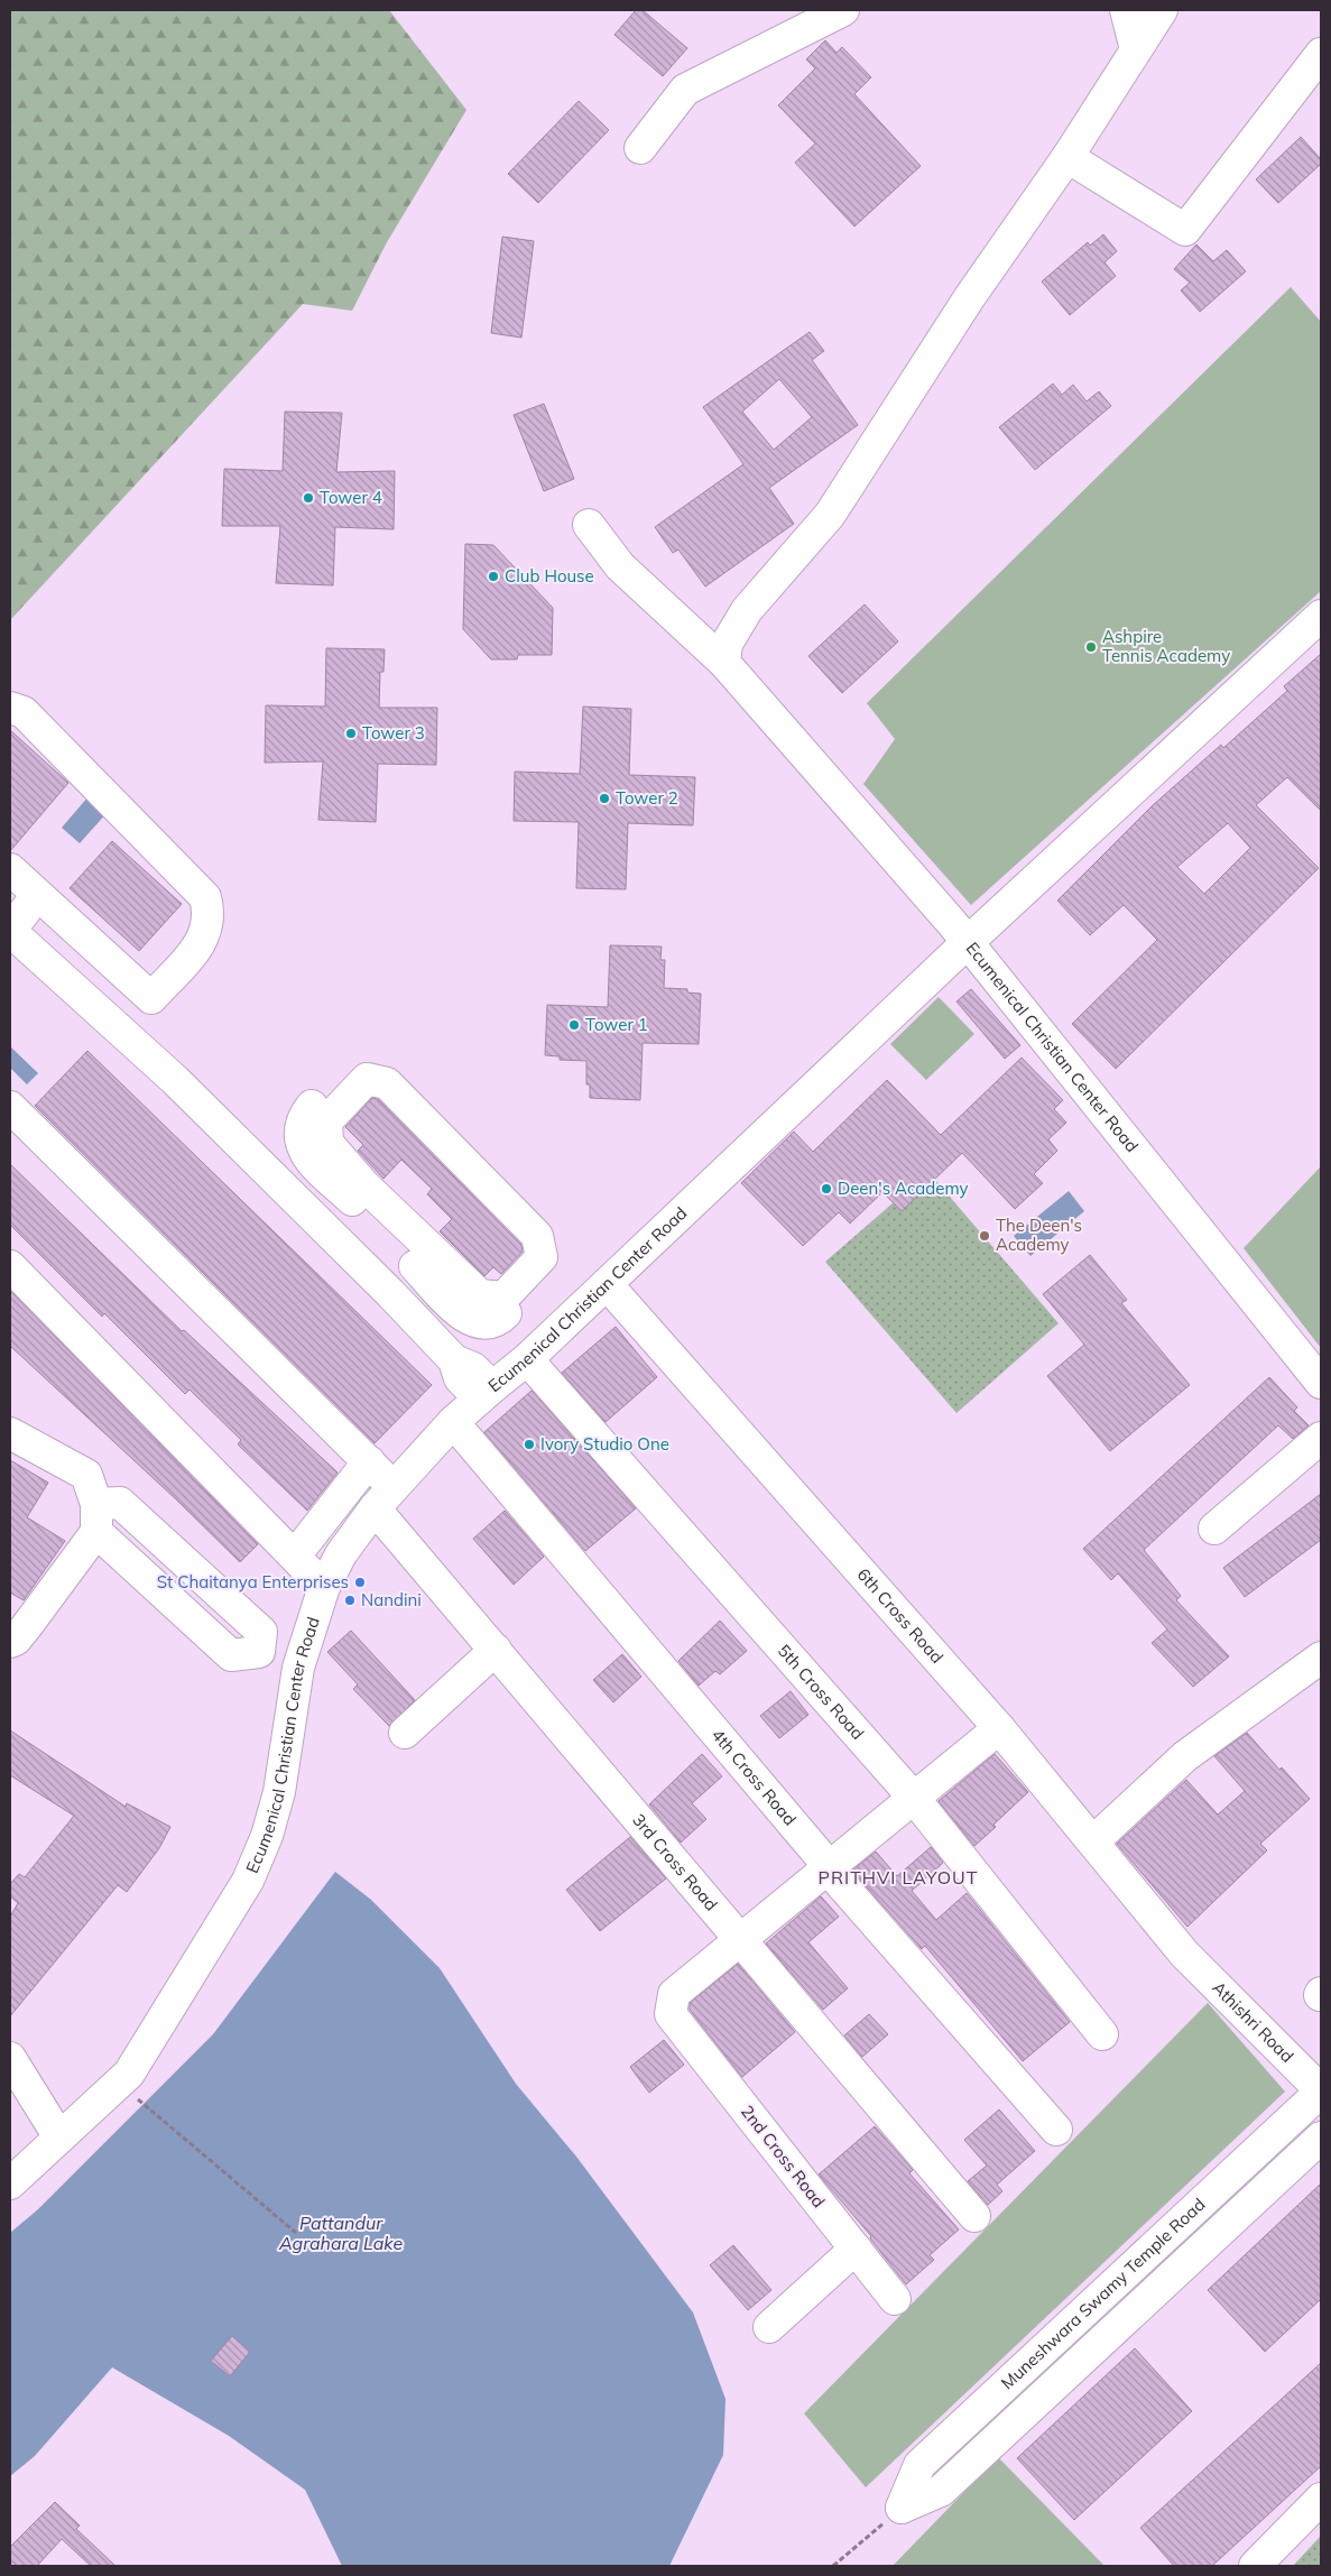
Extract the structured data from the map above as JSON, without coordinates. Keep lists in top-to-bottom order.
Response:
{
  "streets": {
    "street": [
      "Ecumenical Christian Center Road",
      "6th Cross Road",
      "5th Cross Road",
      "4th Cross Road",
      "3rd Cross Road",
      "Athishri Road",
      "2nd Cross Road",
      "Muneshwara Swamy Temple Road"
    ]
  },
  "crossings": [
    ["Ecumenical Christian Center Road", "6th Cross Road"],
    ["Ecumenical Christian Center Road", "5th Cross Road"],
    ["Ecumenical Christian Center Road", "4th Cross Road"],
    ["Ecumenical Christian Center Road", "3rd Cross Road"],
    ["6th Cross Road", "Athishri Road"],
    ["3rd Cross Road", "2nd Cross Road"],
    ["Athishri Road", "Muneshwara Swamy Temple Road"]
  ],
  "districts": ["PRITHVI LAYOUT"],
  "water": ["Pattandur Agrahara Lake"],
  "places": [
    "Tower 4",
    "Club House",
    "Ashpire Tennis Academy",
    "Tower 3",
    "Tower 2",
    "Tower 1",
    "Deen's Academy",
    "The Deen's Academy",
    "Ivory Studio One",
    "St Chaitanya Enterprises",
    "Nandini"
  ]
}
